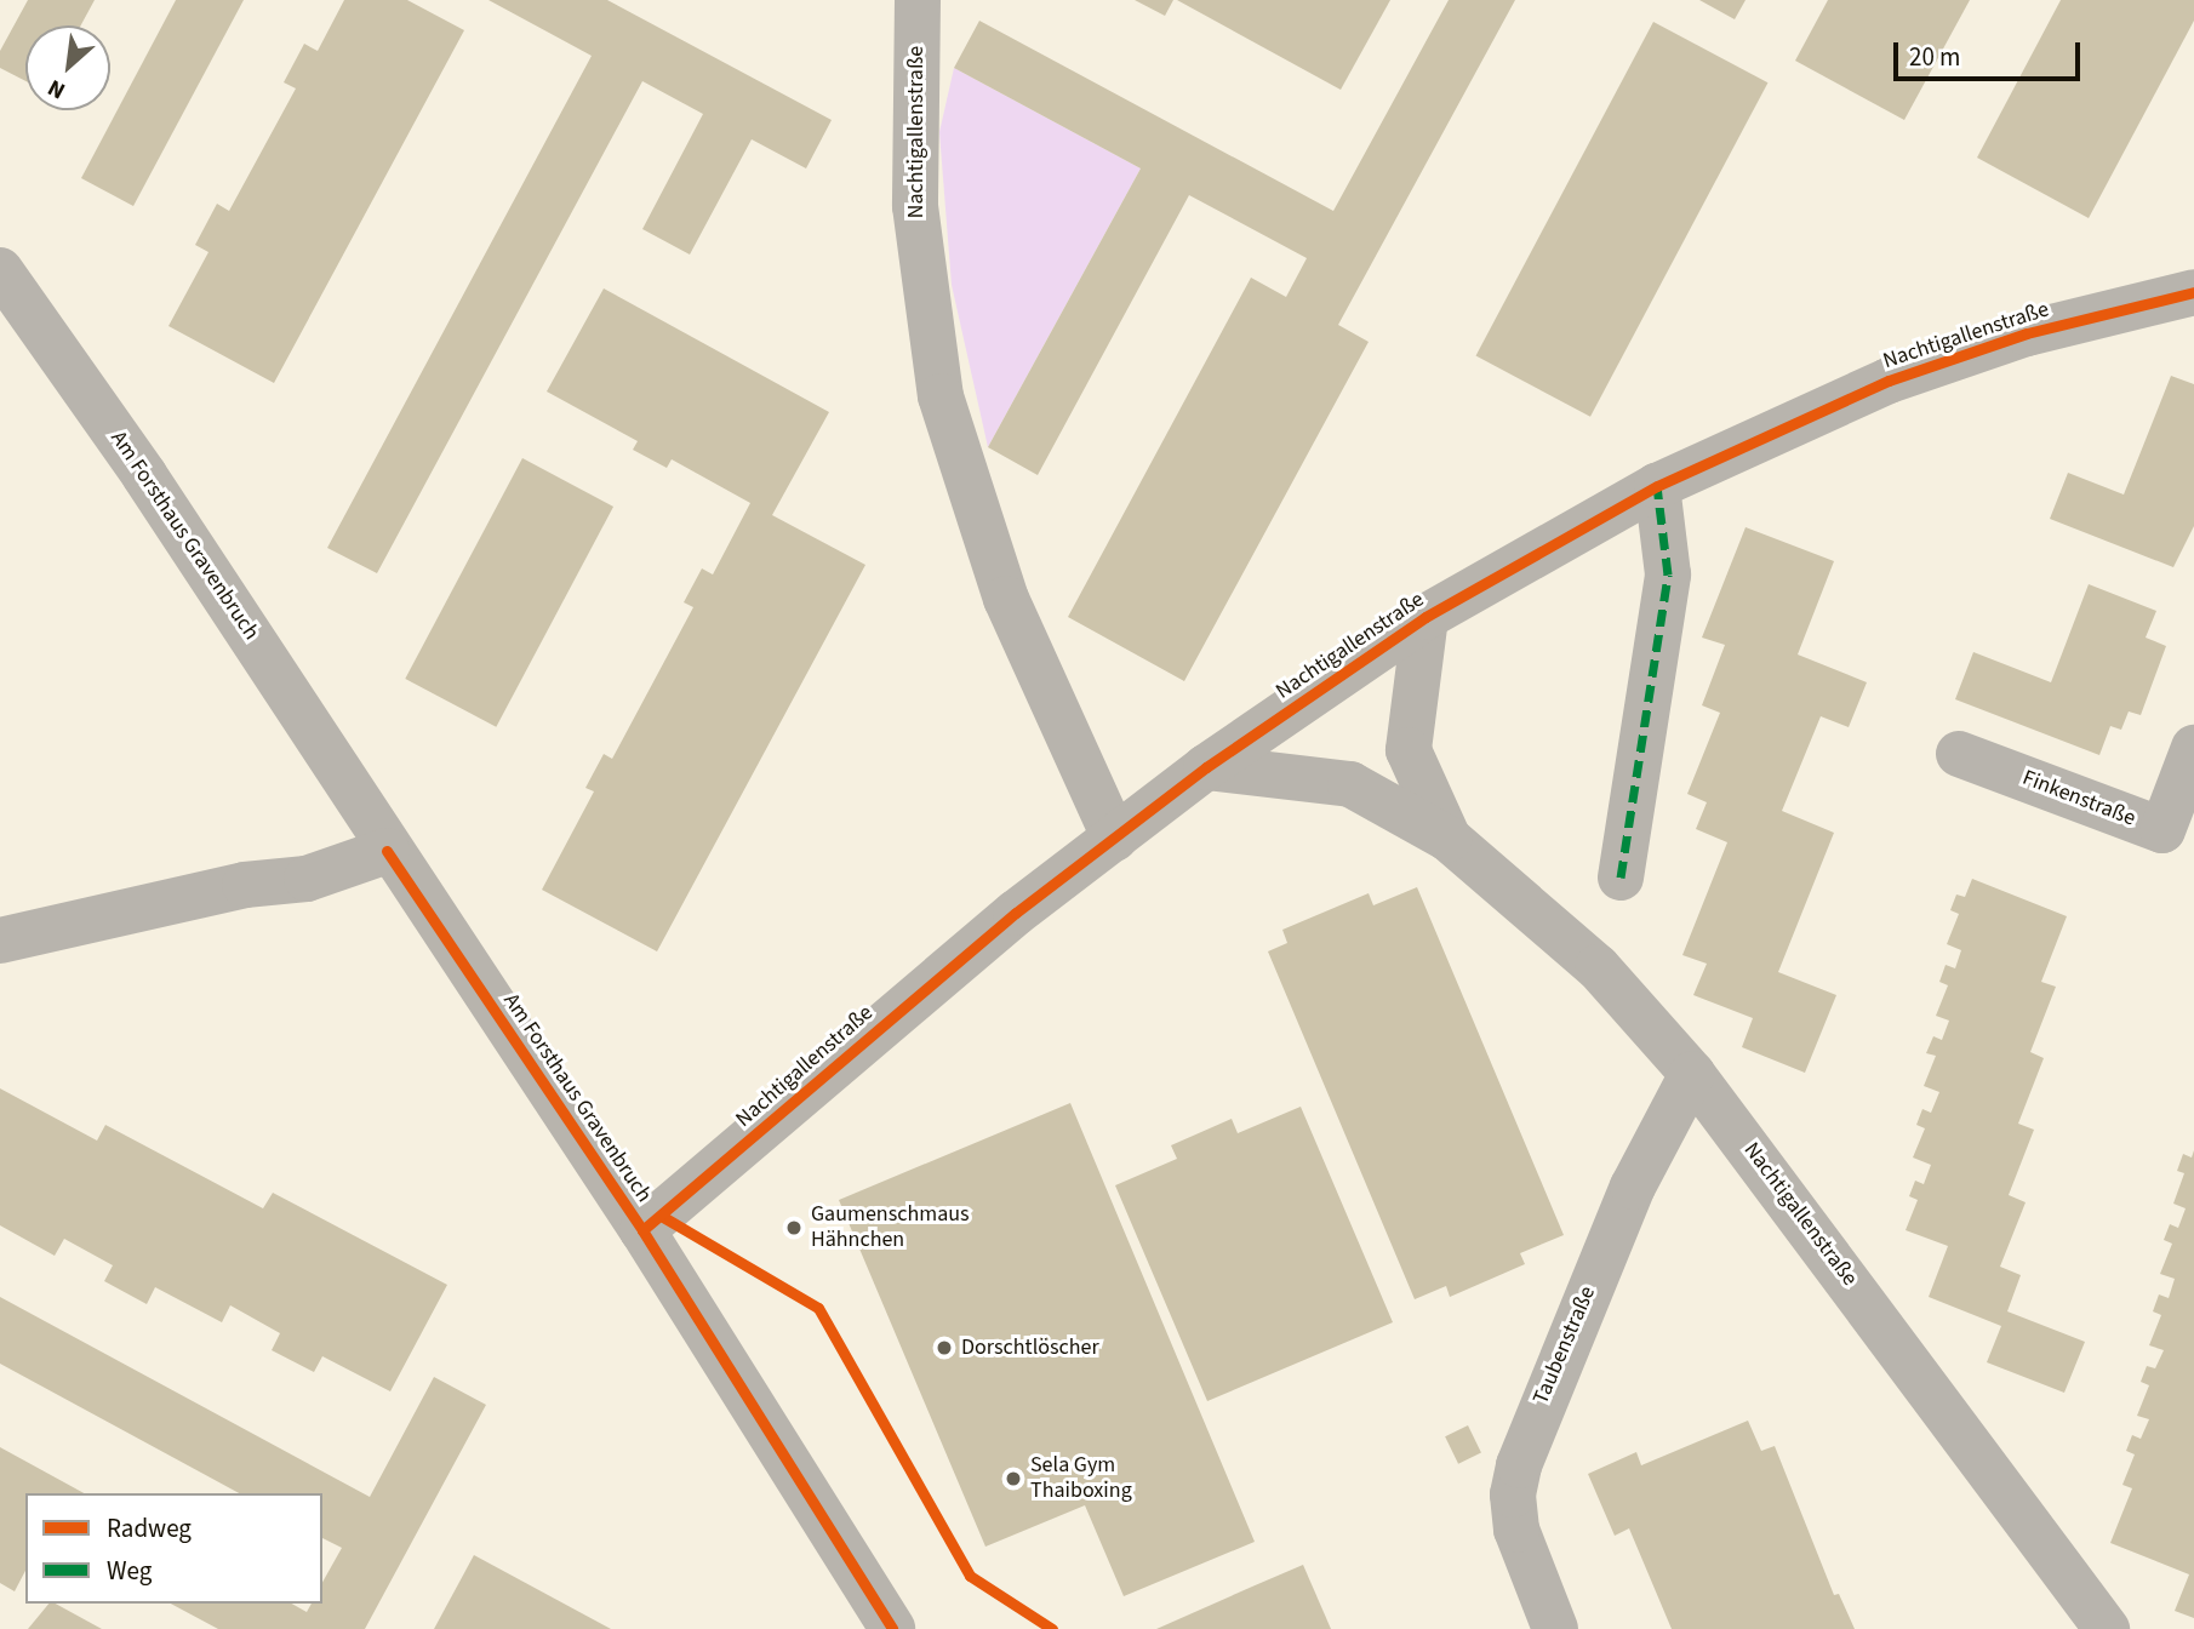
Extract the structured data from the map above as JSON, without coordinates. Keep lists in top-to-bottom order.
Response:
{
  "streets": {
    "street": [
      "Nachtigallenstraße",
      "Am Forsthaus Gravenbruch",
      "Finkenstraße",
      "Taubenstraße"
    ]
  },
  "crossings": [
    ["Nachtigallenstraße", "Am Forsthaus Gravenbruch"],
    ["Nachtigallenstraße", "Taubenstraße"]
  ],
  "places": ["Gaumenschmaus Hähnchen", "Dorschtlöscher", "Sela Gym Thaiboxing"],
  "legend": ["Radweg", "Weg"],
  "scale_bar": "20 m",
  "north": "bottom left"
}
